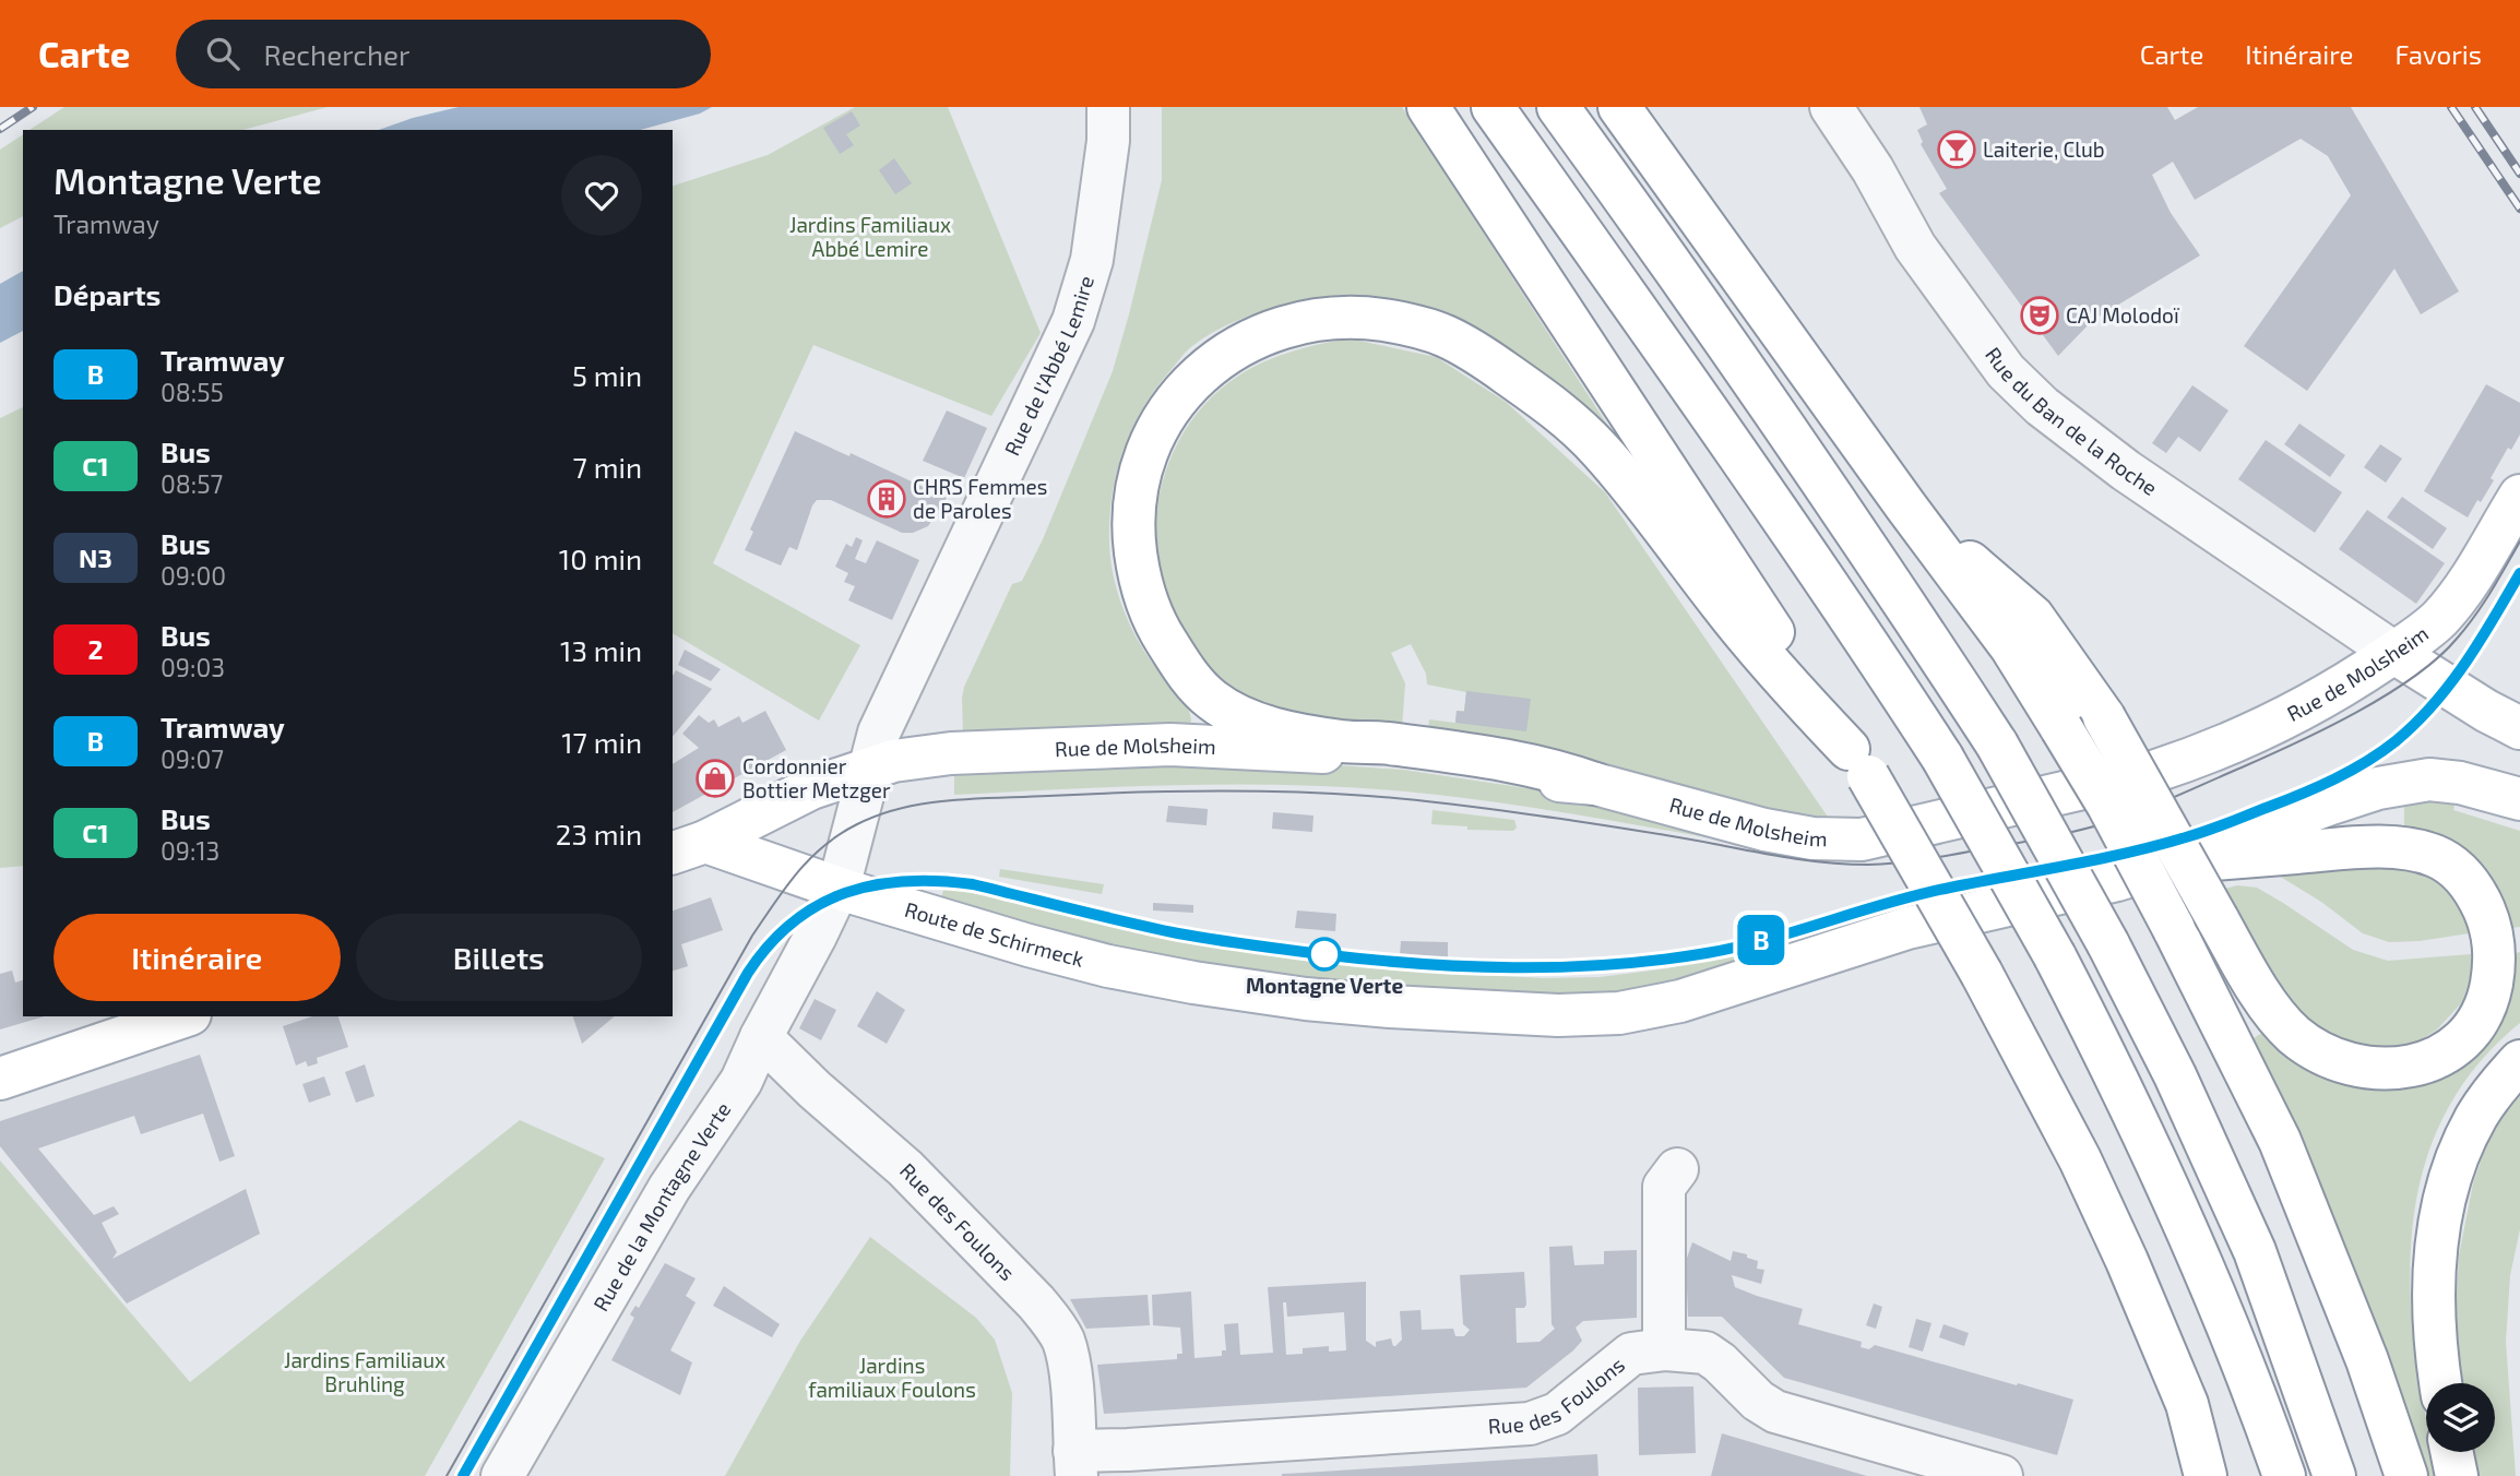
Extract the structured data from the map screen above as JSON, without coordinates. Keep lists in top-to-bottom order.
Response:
{
  "streets": {
    "main road": ["Rue de Molsheim", "Route de Schirmeck"],
    "street": [
      "Rue de l'Abbé Lemire",
      "Rue du Ban de la Roche",
      "Rue de la Montagne Verte",
      "Rue des Foulons"
    ]
  },
  "crossings": [
    ["Rue de l'Abbé Lemire", "Rue de Molsheim"],
    ["Rue de l'Abbé Lemire", "Route de Schirmeck"],
    ["Rue de l'Abbé Lemire", "Rue de la Montagne Verte"],
    ["Rue du Ban de la Roche", "Rue de Molsheim"],
    ["Rue de Molsheim", "Route de Schirmeck"],
    ["Rue de Molsheim", "Rue de la Montagne Verte"],
    ["Route de Schirmeck", "Rue de la Montagne Verte"],
    ["Rue de la Montagne Verte", "Rue des Foulons"]
  ],
  "parks": ["Jardins Familiaux Abbé Lemire", "Jardins Familiaux Bruhling", "Jardins familiaux Foulons"],
  "places": {
    "bar": ["Laiterie, Club"],
    "theatre": ["CAJ Molodoï"],
    "building": ["CHRS Femmes de Paroles"],
    "shop": ["Cordonnier Bottier Metzger"],
    "other": ["Montagne Verte"]
  },
  "lines": ["tram line B"],
  "page": {
    "header": "Carte",
    "search": "Rechercher",
    "nav": ["Carte", "Itinéraire", "Favoris"],
    "on_map": "B",
    "heading": [
      ["Montagne Verte", "Tramway"],
      "Départs"
    ],
    "list": [
      {
        "mark": "B",
        "name": "Tramway",
        "note": "08:55",
        "value": "5 min"
      },
      {
        "mark": "C1",
        "name": "Bus",
        "note": "08:57",
        "value": "7 min"
      },
      {
        "mark": "N3",
        "name": "Bus",
        "note": "09:00",
        "value": "10 min"
      },
      {
        "mark": "2",
        "name": "Bus",
        "note": "09:03",
        "value": "13 min"
      },
      {
        "mark": "B",
        "name": "Tramway",
        "note": "09:07",
        "value": "17 min"
      },
      {
        "mark": "C1",
        "name": "Bus",
        "note": "09:13",
        "value": "23 min"
      }
    ],
    "buttons": ["Itinéraire", "Billets"]
  }
}
